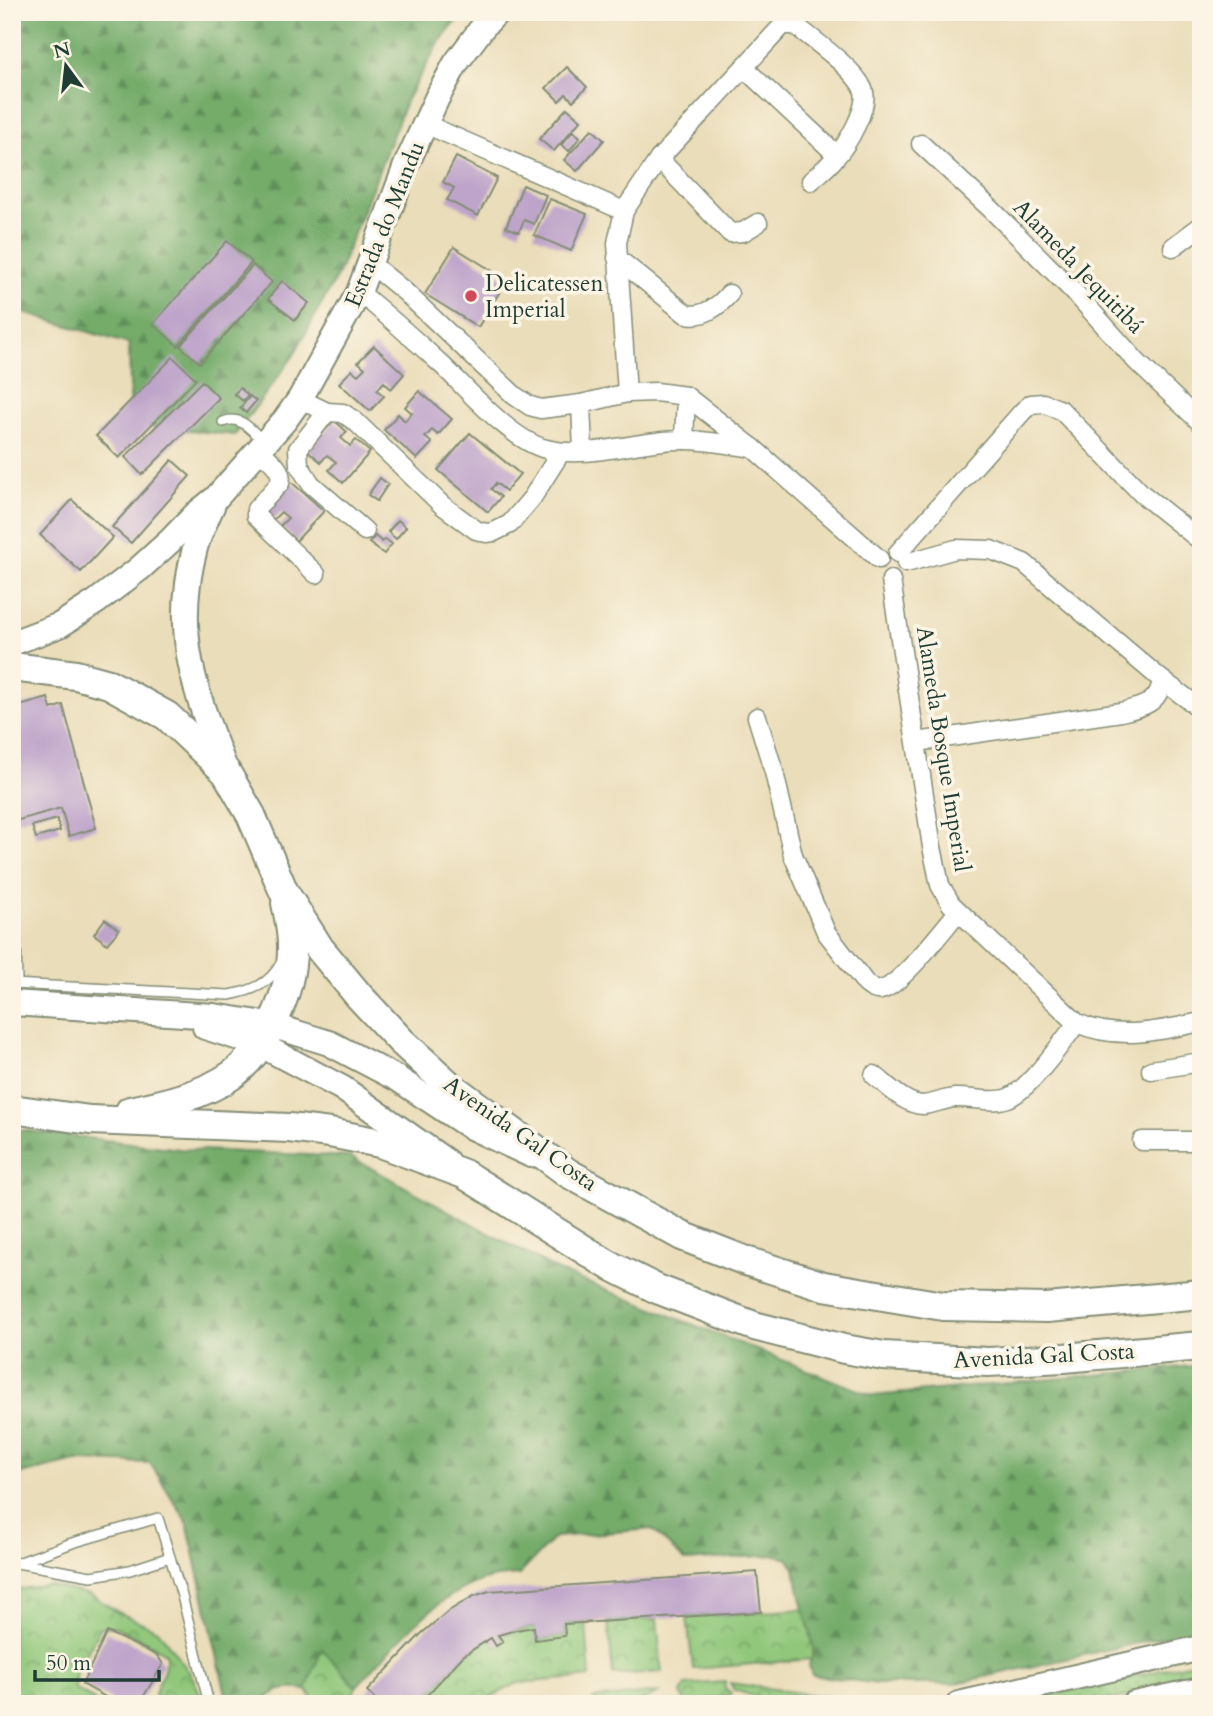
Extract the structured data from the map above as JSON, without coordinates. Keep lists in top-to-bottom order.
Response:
{
  "streets": {
    "main road": ["Estrada do Mandu", "Avenida Gal Costa"],
    "street": ["Alameda Jequitibá", "Alameda Bosque Imperial"]
  },
  "crossings": [
    ["Estrada do Mandu", "Avenida Gal Costa"]
  ],
  "places": ["Delicatessen Imperial"],
  "scale_bar": "50 m",
  "north": "top"
}
